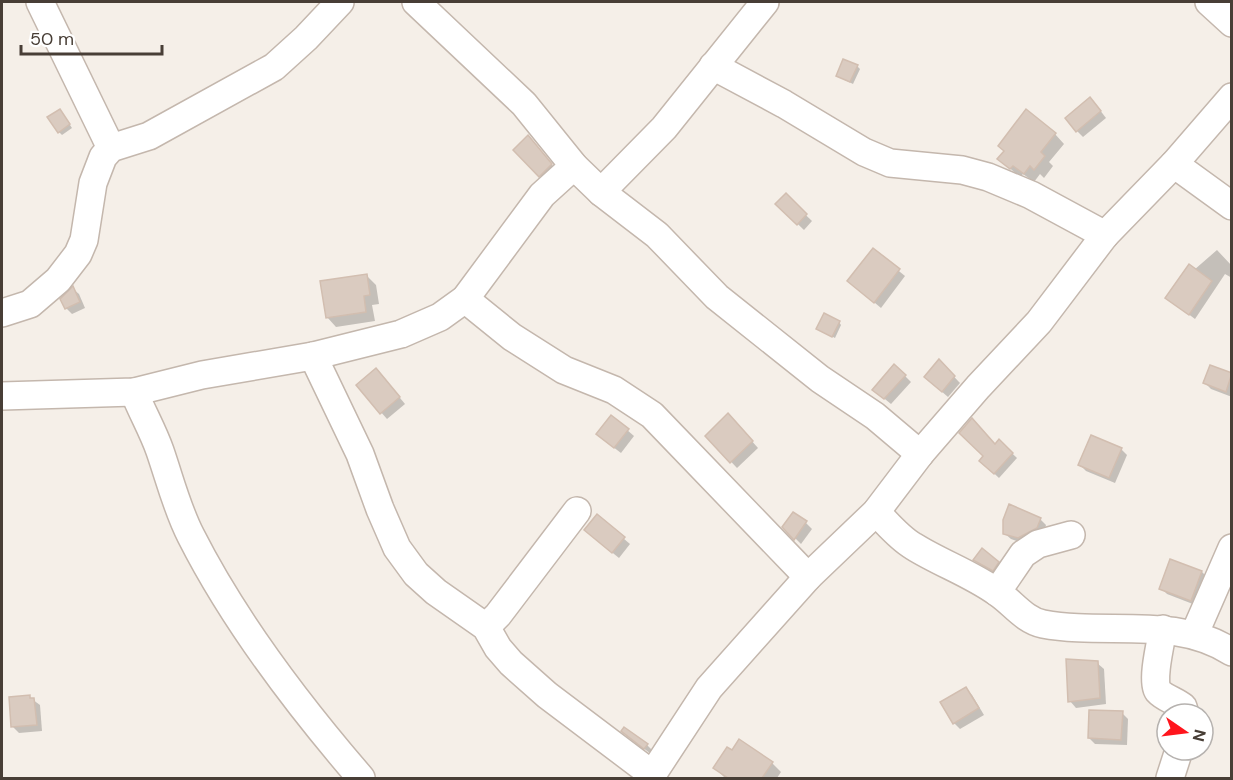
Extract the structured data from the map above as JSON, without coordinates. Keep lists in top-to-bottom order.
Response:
{
  "scale_bar": "50 m",
  "north": "right"
}
